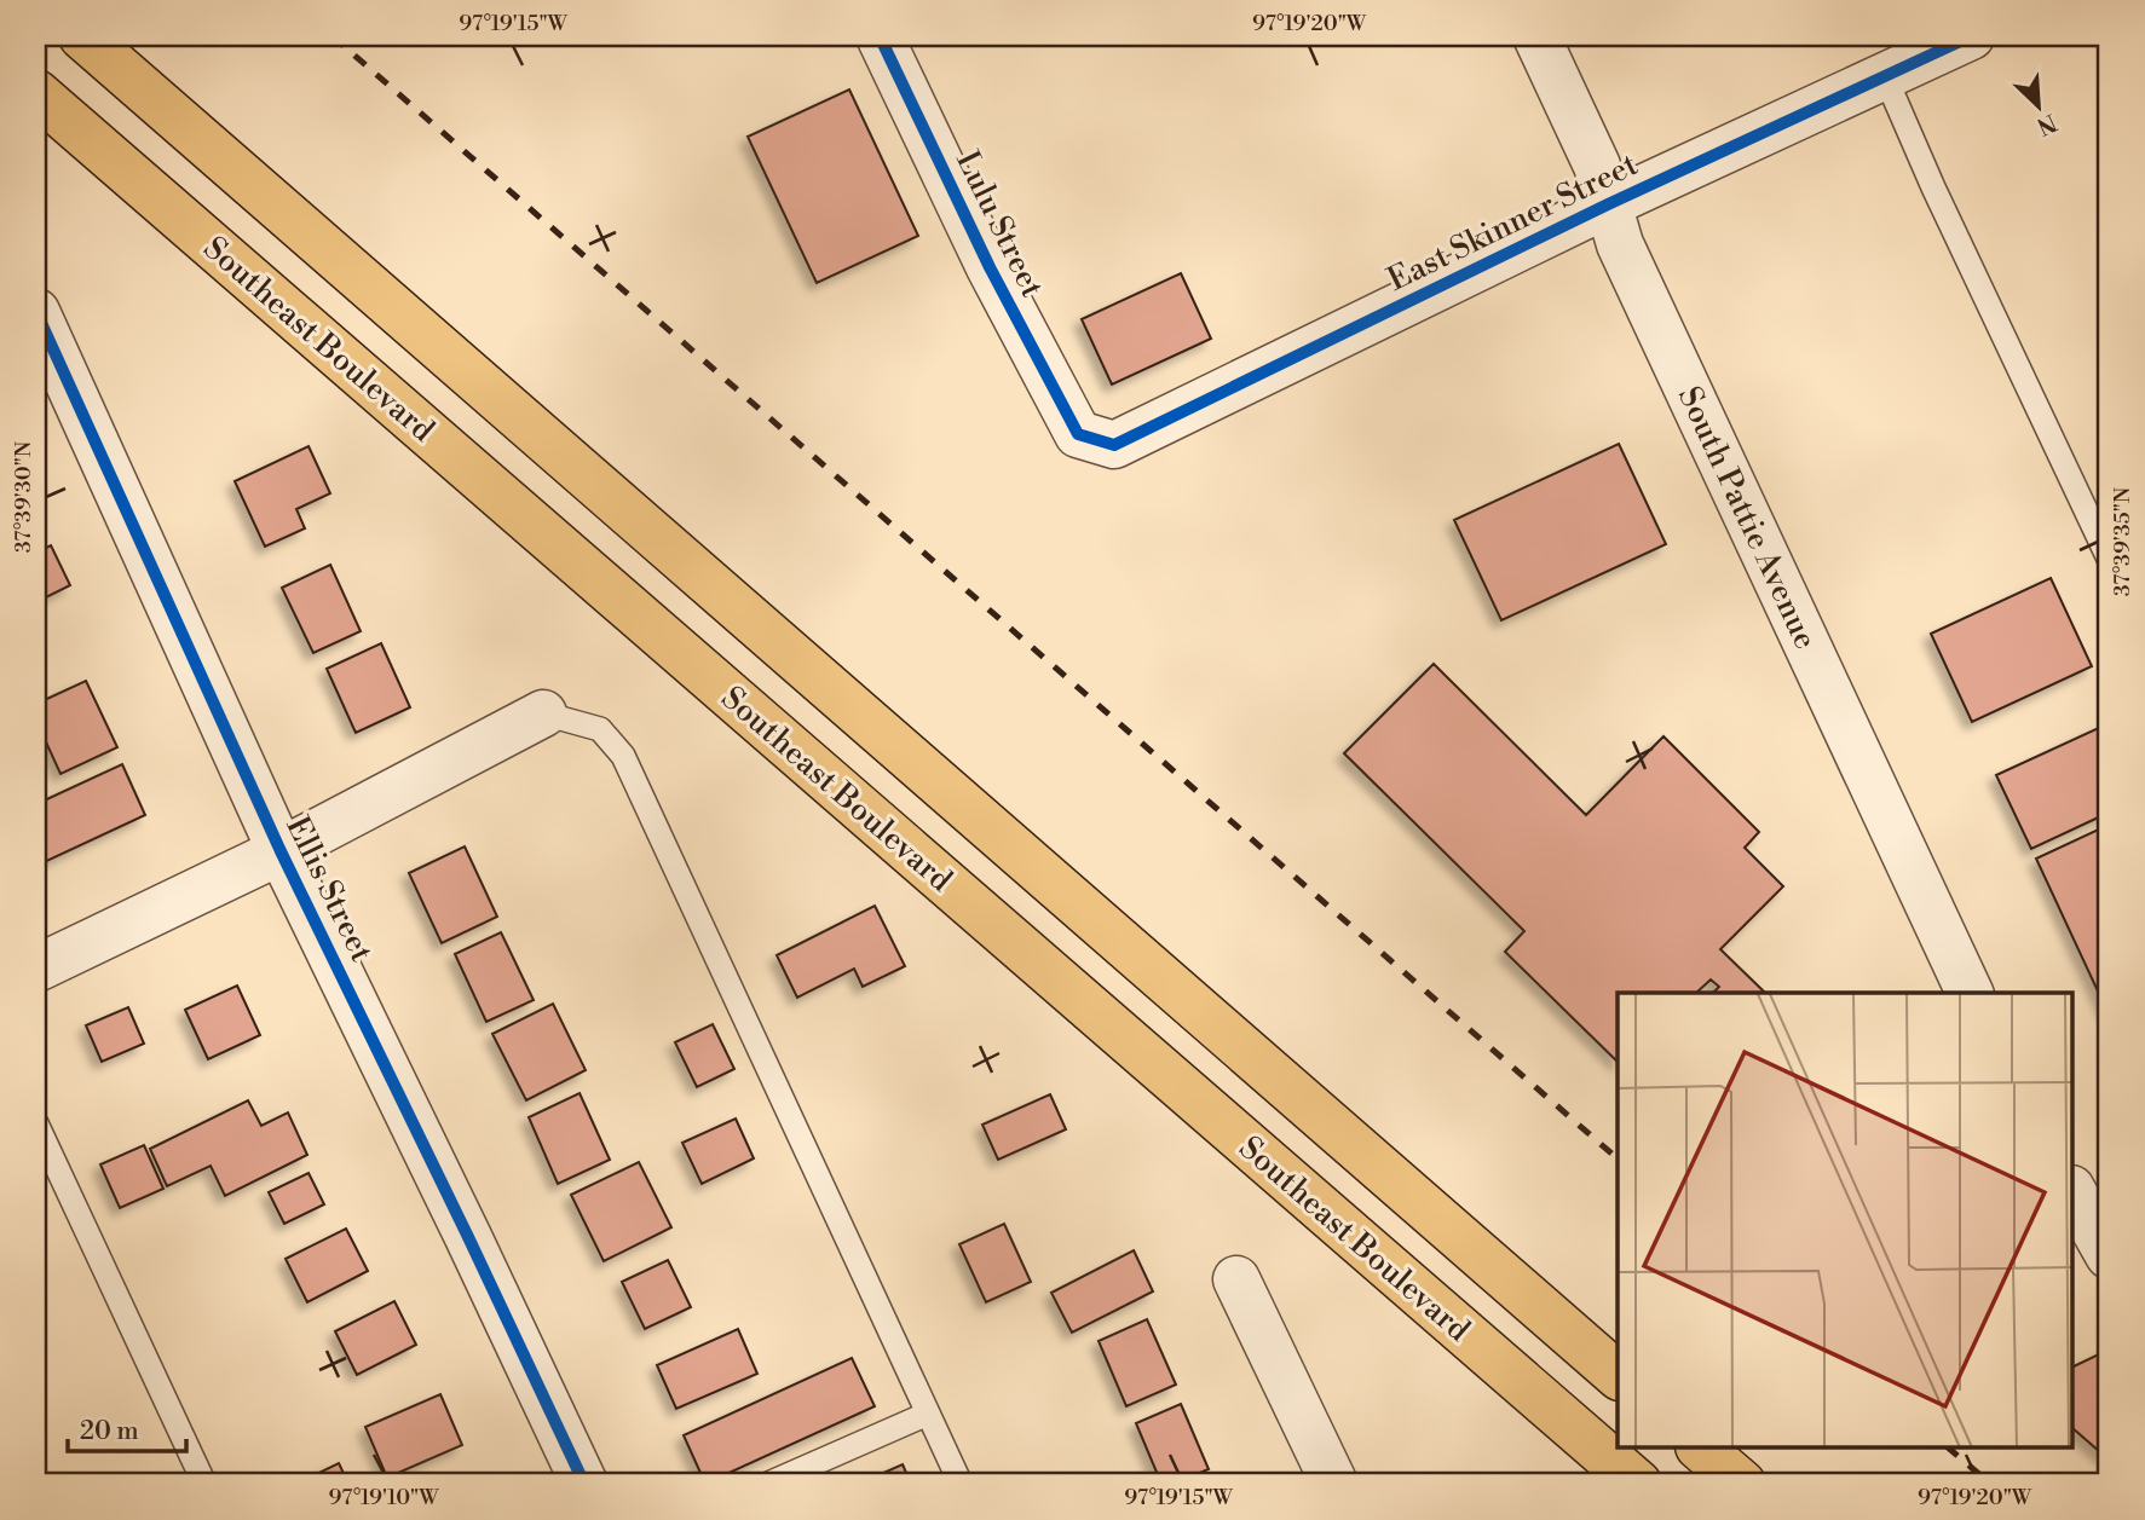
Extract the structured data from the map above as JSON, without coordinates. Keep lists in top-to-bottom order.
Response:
{
  "streets": {
    "main road": ["Southeast Boulevard"],
    "street": [
      "East Skinner Street",
      "Lulu Street",
      "South Pattie Avenue",
      "Ellis Street"
    ]
  },
  "crossings": [
    ["East Skinner Street", "Lulu Street"],
    ["East Skinner Street", "South Pattie Avenue"]
  ],
  "scale_bar": "20 m",
  "north": "bottom right",
  "coordinates": [
    "97°19'15\"W",
    "97°19'20\"W",
    "37°39'30\"N",
    "37°39'35\"N",
    "97°19'10\"W"
  ]
}
